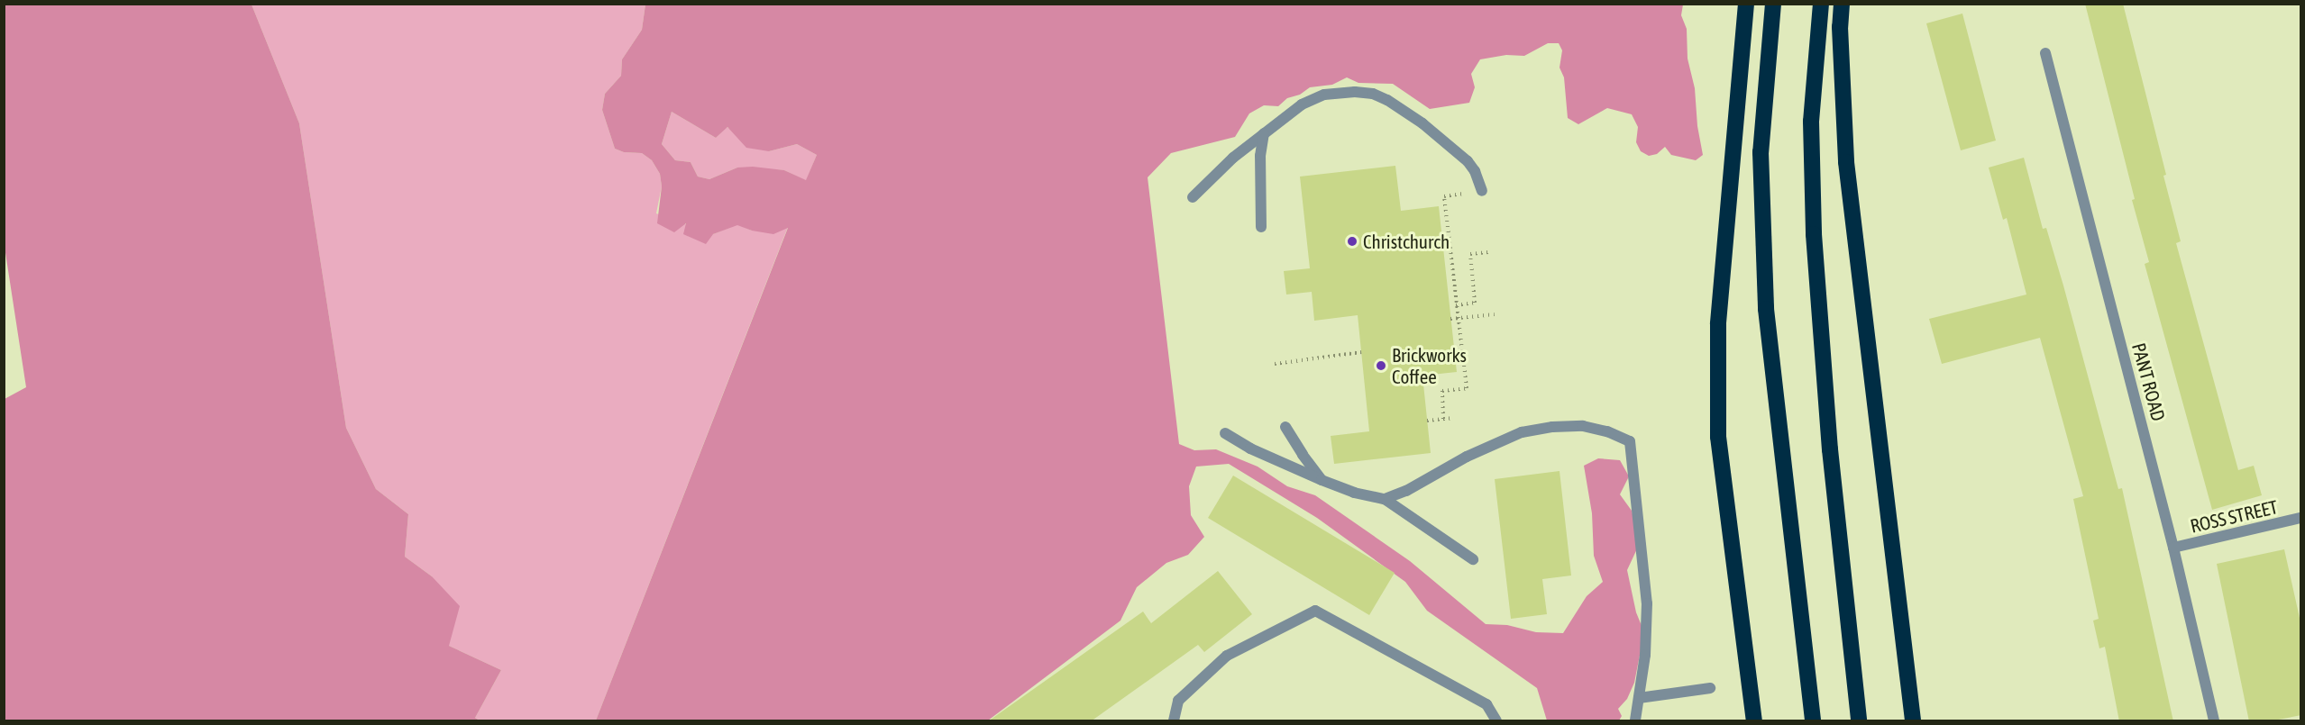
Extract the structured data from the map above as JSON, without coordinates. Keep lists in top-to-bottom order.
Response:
{
  "streets": {
    "street": ["PANT ROAD", "ROSS STREET"]
  },
  "crossings": [
    ["PANT ROAD", "ROSS STREET"]
  ],
  "places": ["Christchurch", "Brickworks Coffee"]
}
